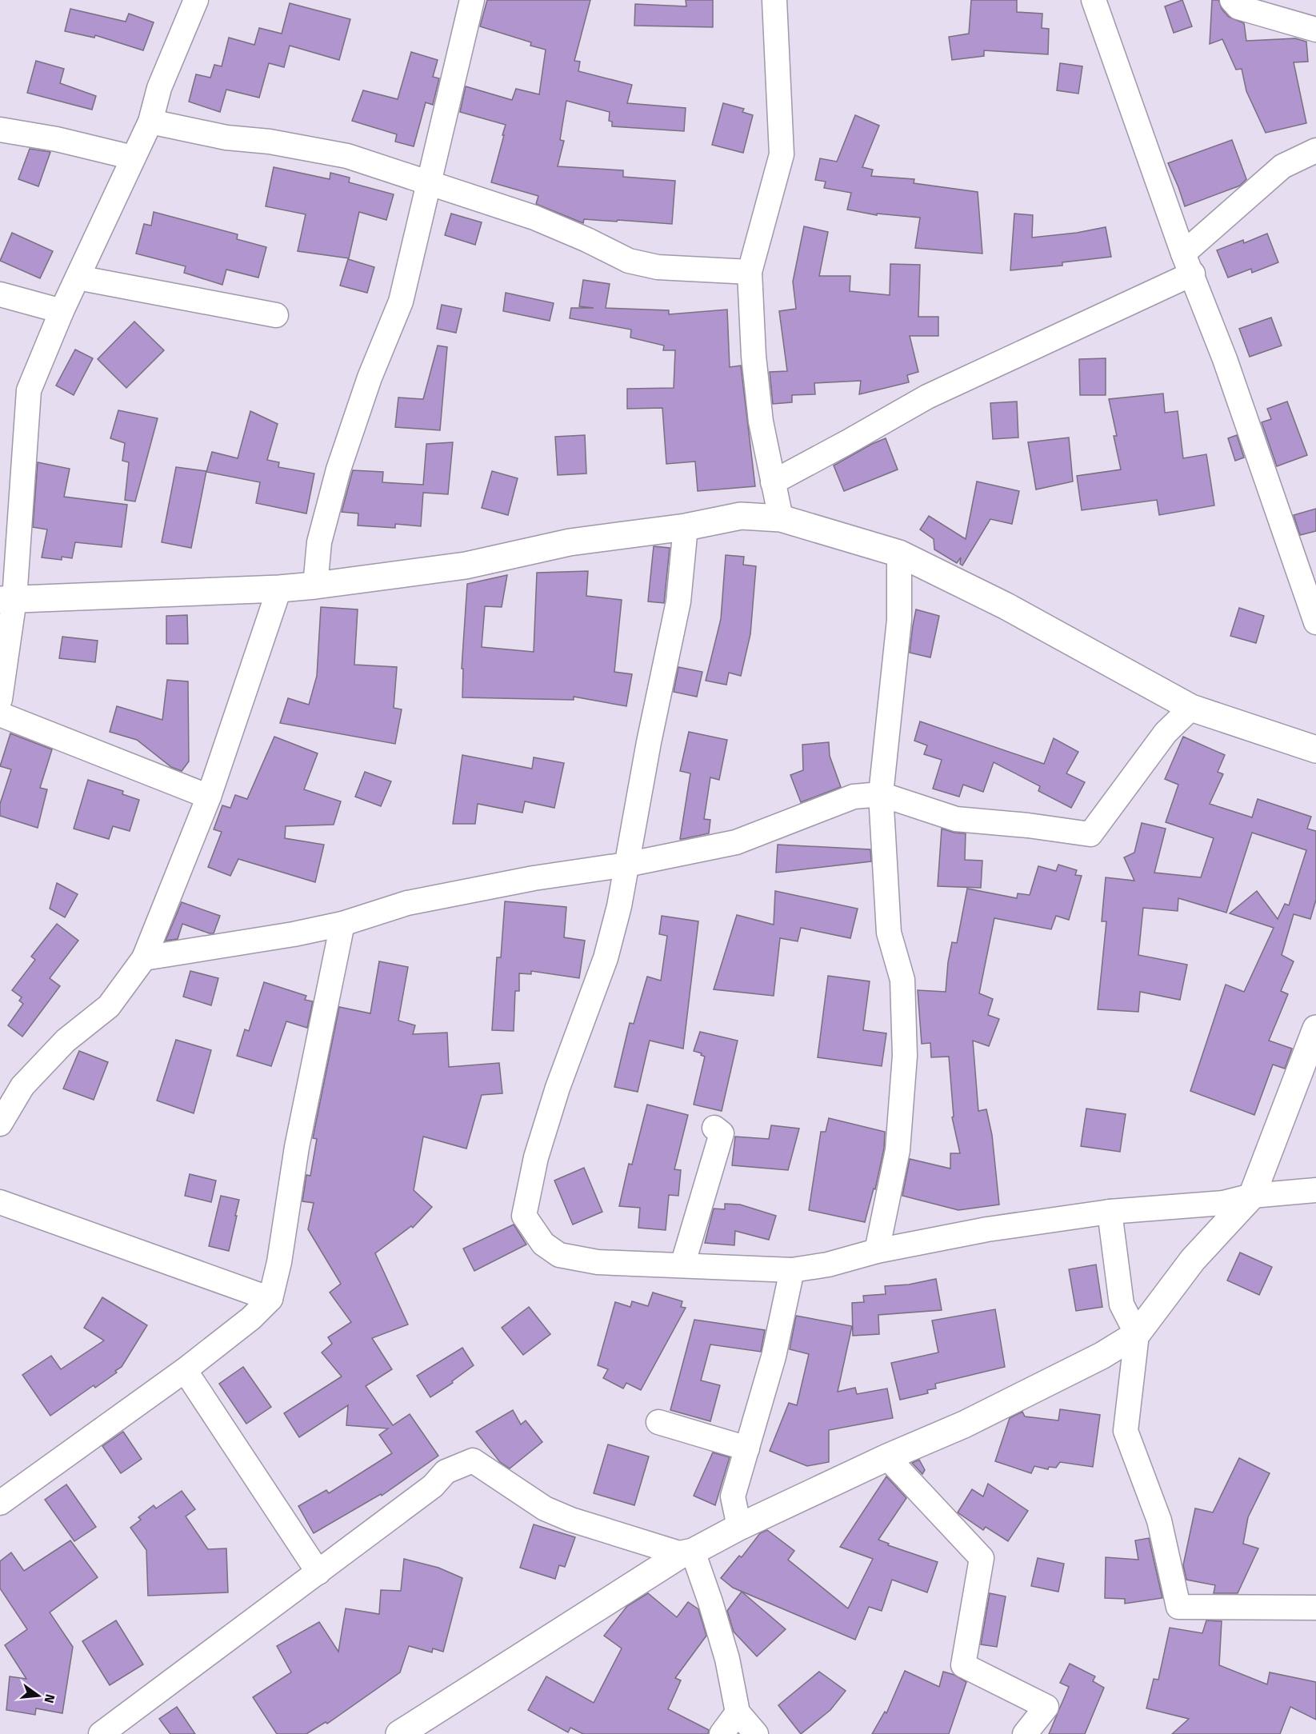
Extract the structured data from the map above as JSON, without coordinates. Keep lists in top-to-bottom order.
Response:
{
  "north": "right"
}
